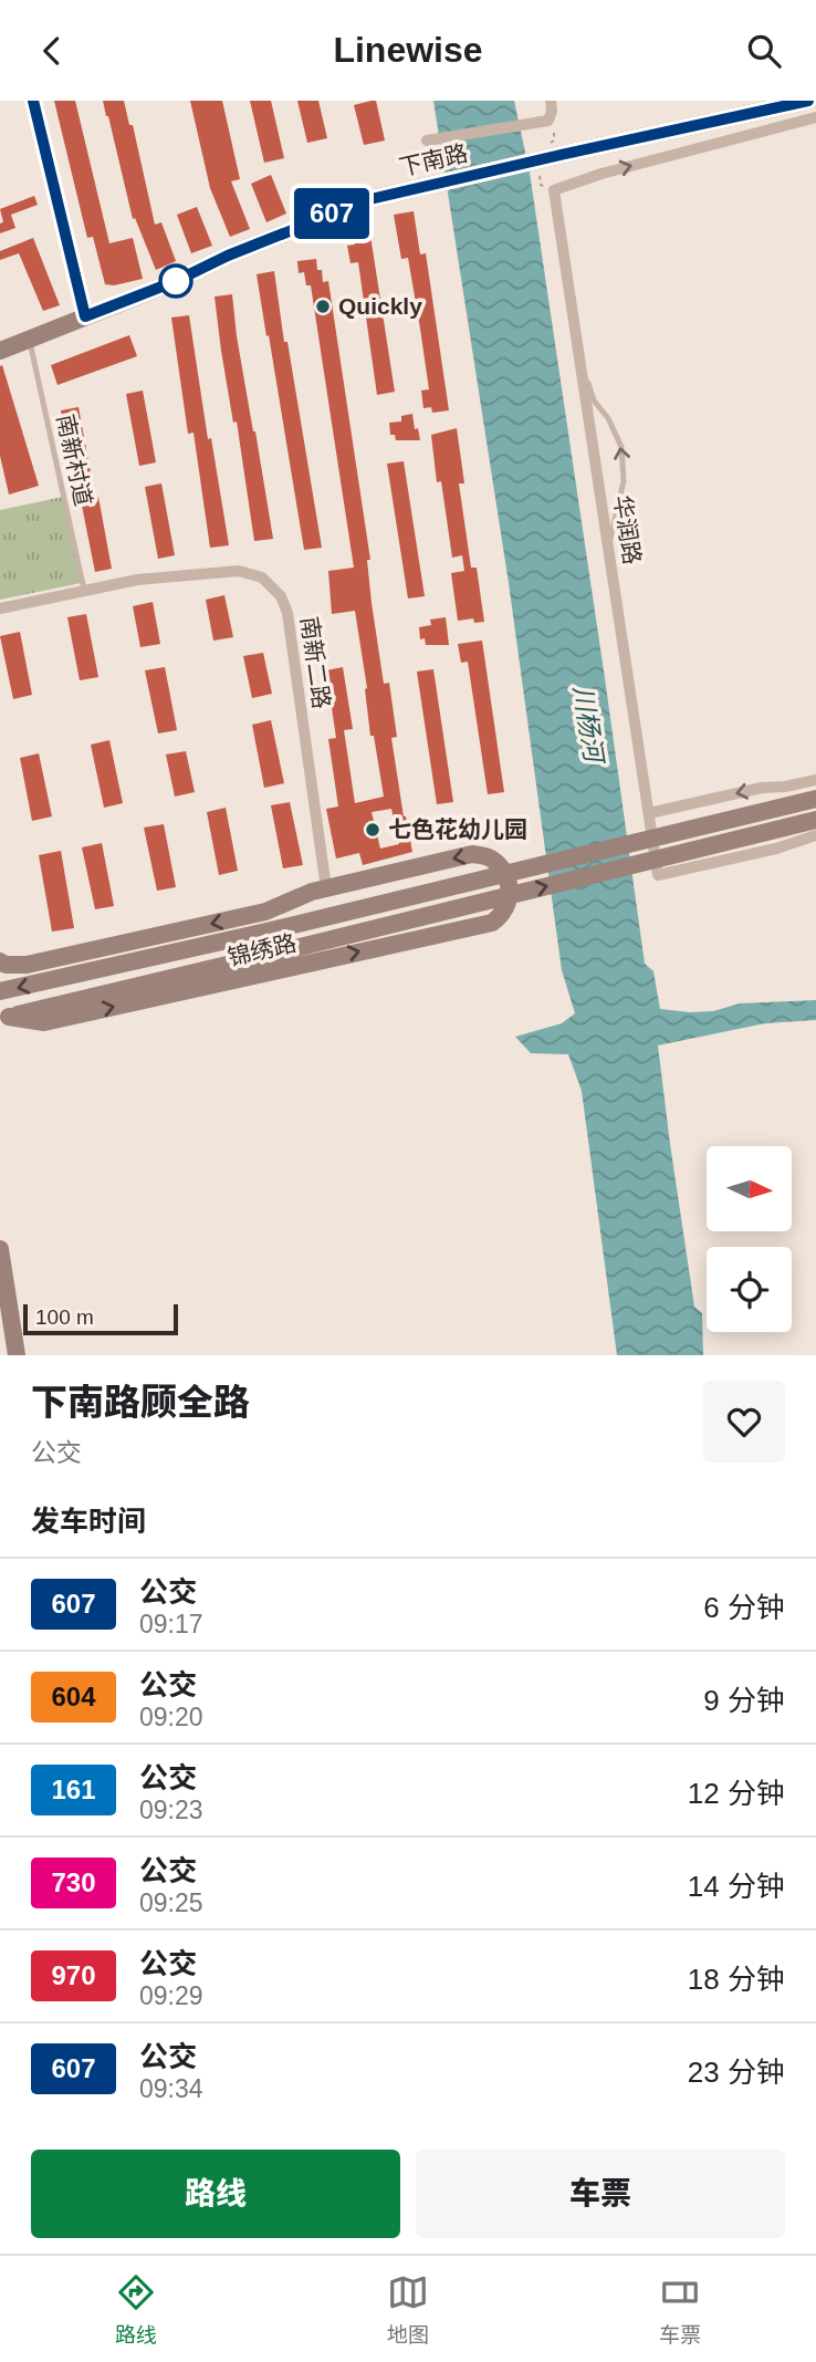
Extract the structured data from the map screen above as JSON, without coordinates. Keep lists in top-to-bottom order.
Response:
{
  "streets": {
    "main road": ["下南路", "锦绣路"],
    "street": ["华润路", "南新二路"],
    "lane": ["南新村道"]
  },
  "crossings": [
    ["下南路", "南新村道"],
    ["南新村道", "南新二路"],
    ["南新二路", "锦绣路"]
  ],
  "water": ["川杨河"],
  "places": ["Quickly", "七色花幼儿园"],
  "lines": ["bus line 607"],
  "scale_bar": "100 m",
  "north": "right",
  "page": {
    "header": "Linewise",
    "on_map": "607",
    "scale": "100 m",
    "heading": [
      ["下南路顾全路", "公交"],
      "发车时间"
    ],
    "list": [
      {
        "mark": "607",
        "name": "公交",
        "note": "09:17",
        "value": "6 分钟"
      },
      {
        "mark": "604",
        "name": "公交",
        "note": "09:20",
        "value": "9 分钟"
      },
      {
        "mark": "161",
        "name": "公交",
        "note": "09:23",
        "value": "12 分钟"
      },
      {
        "mark": "730",
        "name": "公交",
        "note": "09:25",
        "value": "14 分钟"
      },
      {
        "mark": "970",
        "name": "公交",
        "note": "09:29",
        "value": "18 分钟"
      },
      {
        "mark": "607",
        "name": "公交",
        "note": "09:34",
        "value": "23 分钟"
      }
    ],
    "buttons": ["路线", "车票"],
    "tabs": ["路线", "地图", "车票"]
  }
}
